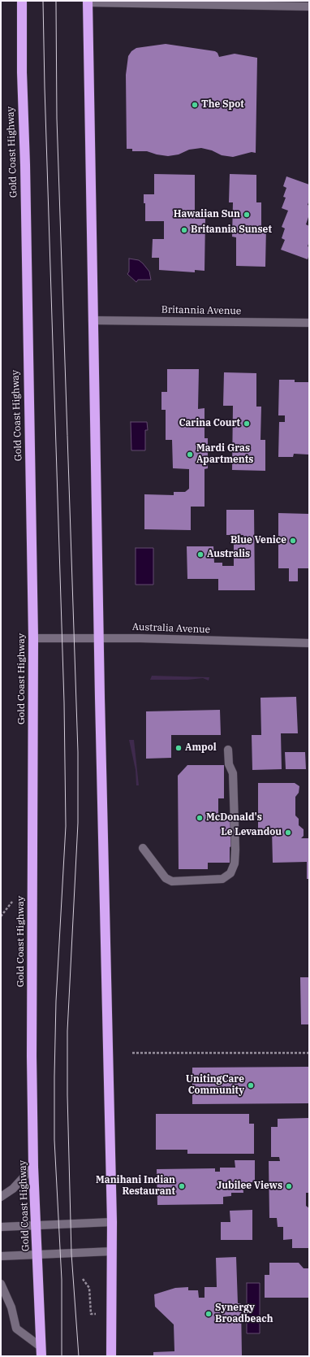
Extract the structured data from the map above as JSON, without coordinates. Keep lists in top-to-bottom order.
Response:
{
  "streets": {
    "highway": ["Gold Coast Highway"],
    "street": ["Britannia Avenue", "Australia Avenue"]
  },
  "crossings": [
    ["Gold Coast Highway", "Australia Avenue"]
  ],
  "places": [
    "The Spot",
    "Hawaiian Sun",
    "Britannia Sunset",
    "Carina Court",
    "Mardi Gras Apartments",
    "Blue Venice",
    "Australis",
    "Ampol",
    "McDonald's",
    "Le Levandou",
    "UnitingCare Community",
    "Manihani Indian Restaurant",
    "Jubilee Views",
    "Synergy Broadbeach"
  ]
}
